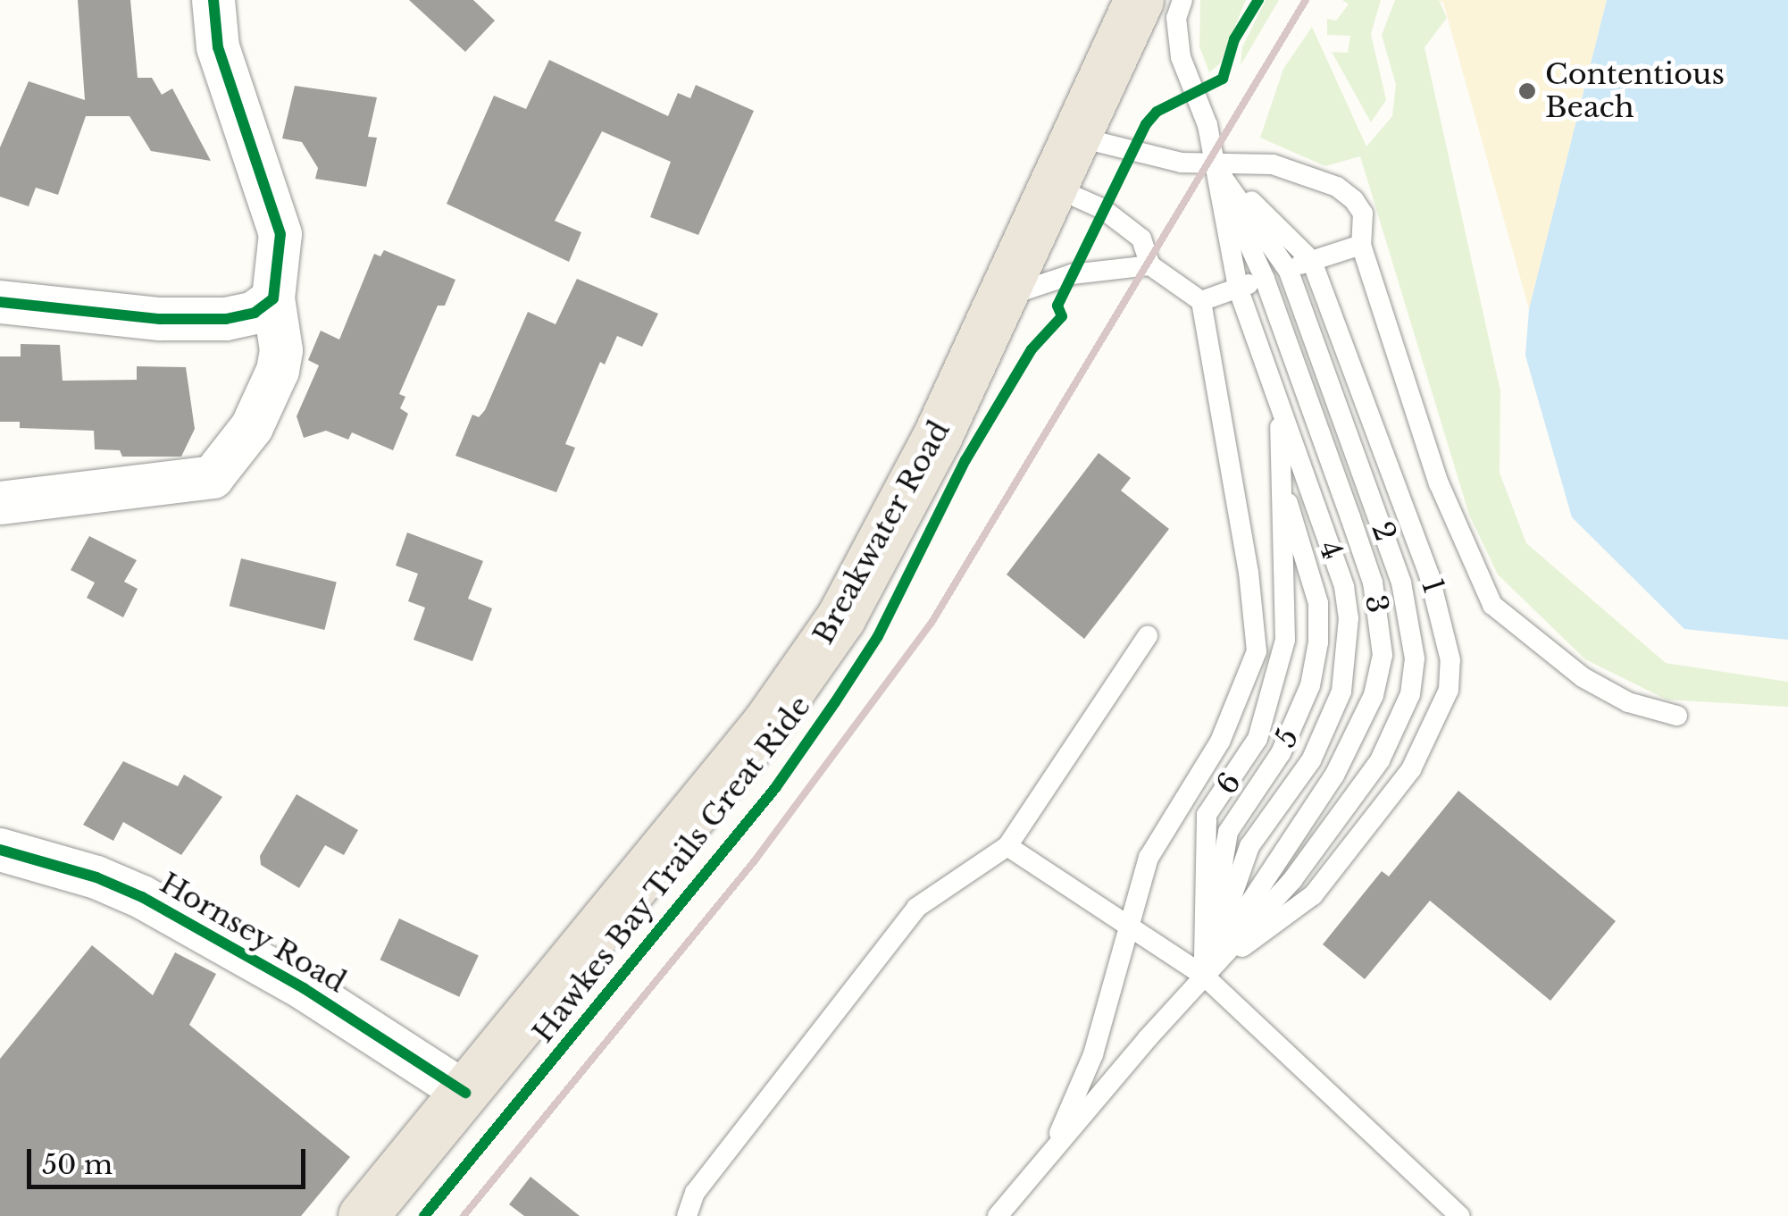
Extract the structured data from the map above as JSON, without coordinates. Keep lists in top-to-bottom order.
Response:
{
  "streets": {
    "highway": ["Breakwater Road"],
    "street": ["Hornsey Road"],
    "lane": [
      "2",
      "4",
      "1",
      "3",
      "5",
      "6"
    ],
    "cycle path": ["Hawkes Bay Trails Great Ride"]
  },
  "crossings": [
    ["2", "4"],
    ["2", "1"],
    ["2", "3"],
    ["2", "5"],
    ["2", "6"],
    ["Breakwater Road", "Hornsey Road"],
    ["4", "1"],
    ["4", "3"],
    ["4", "5"],
    ["4", "6"],
    ["1", "3"],
    ["1", "5"],
    ["1", "6"],
    ["3", "5"],
    ["3", "6"],
    ["5", "6"]
  ],
  "places": ["Contentious Beach"],
  "scale_bar": "50 m"
}
